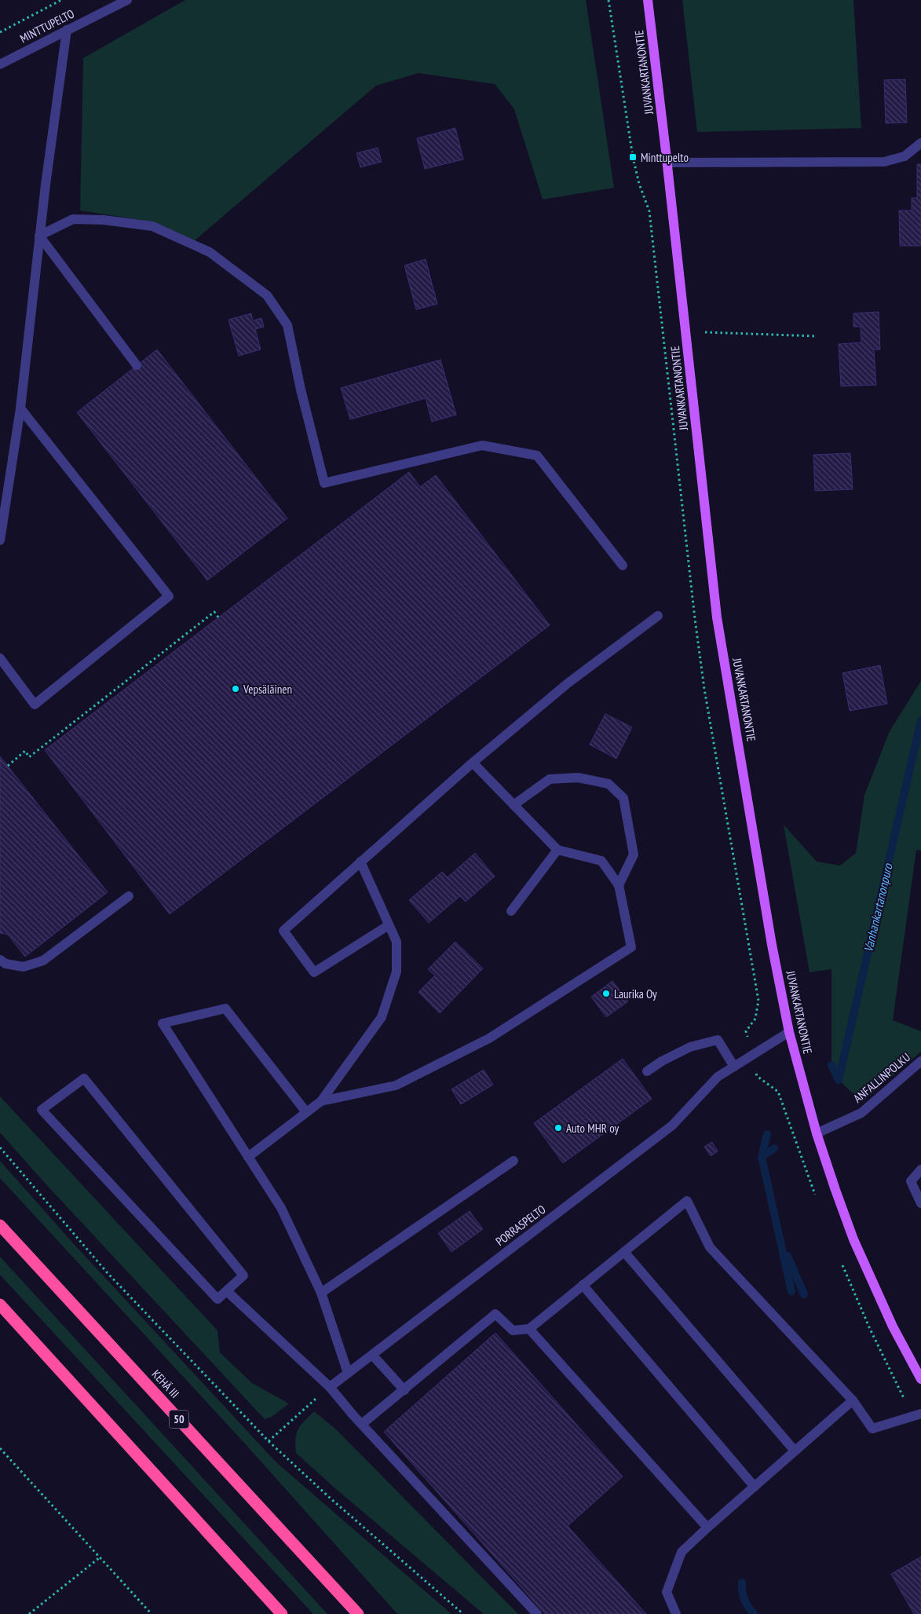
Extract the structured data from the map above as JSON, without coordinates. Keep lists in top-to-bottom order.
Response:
{
  "streets": {
    "highway": ["KEHÄ III", "50"],
    "main road": ["JUVANKARTANONTIE"],
    "street": ["MINTTUPELTO", "ANFALLINPOLKU", "PORRASPELTO"]
  },
  "crossings": [
    ["JUVANKARTANONTIE", "ANFALLINPOLKU"],
    ["JUVANKARTANONTIE", "PORRASPELTO"]
  ],
  "water": ["Vanhankartanonpuro"],
  "places": {
    "transit": ["Minttupelto"],
    "other": ["Vepsäläinen", "Laurika Oy", "Auto MHR oy"]
  }
}
